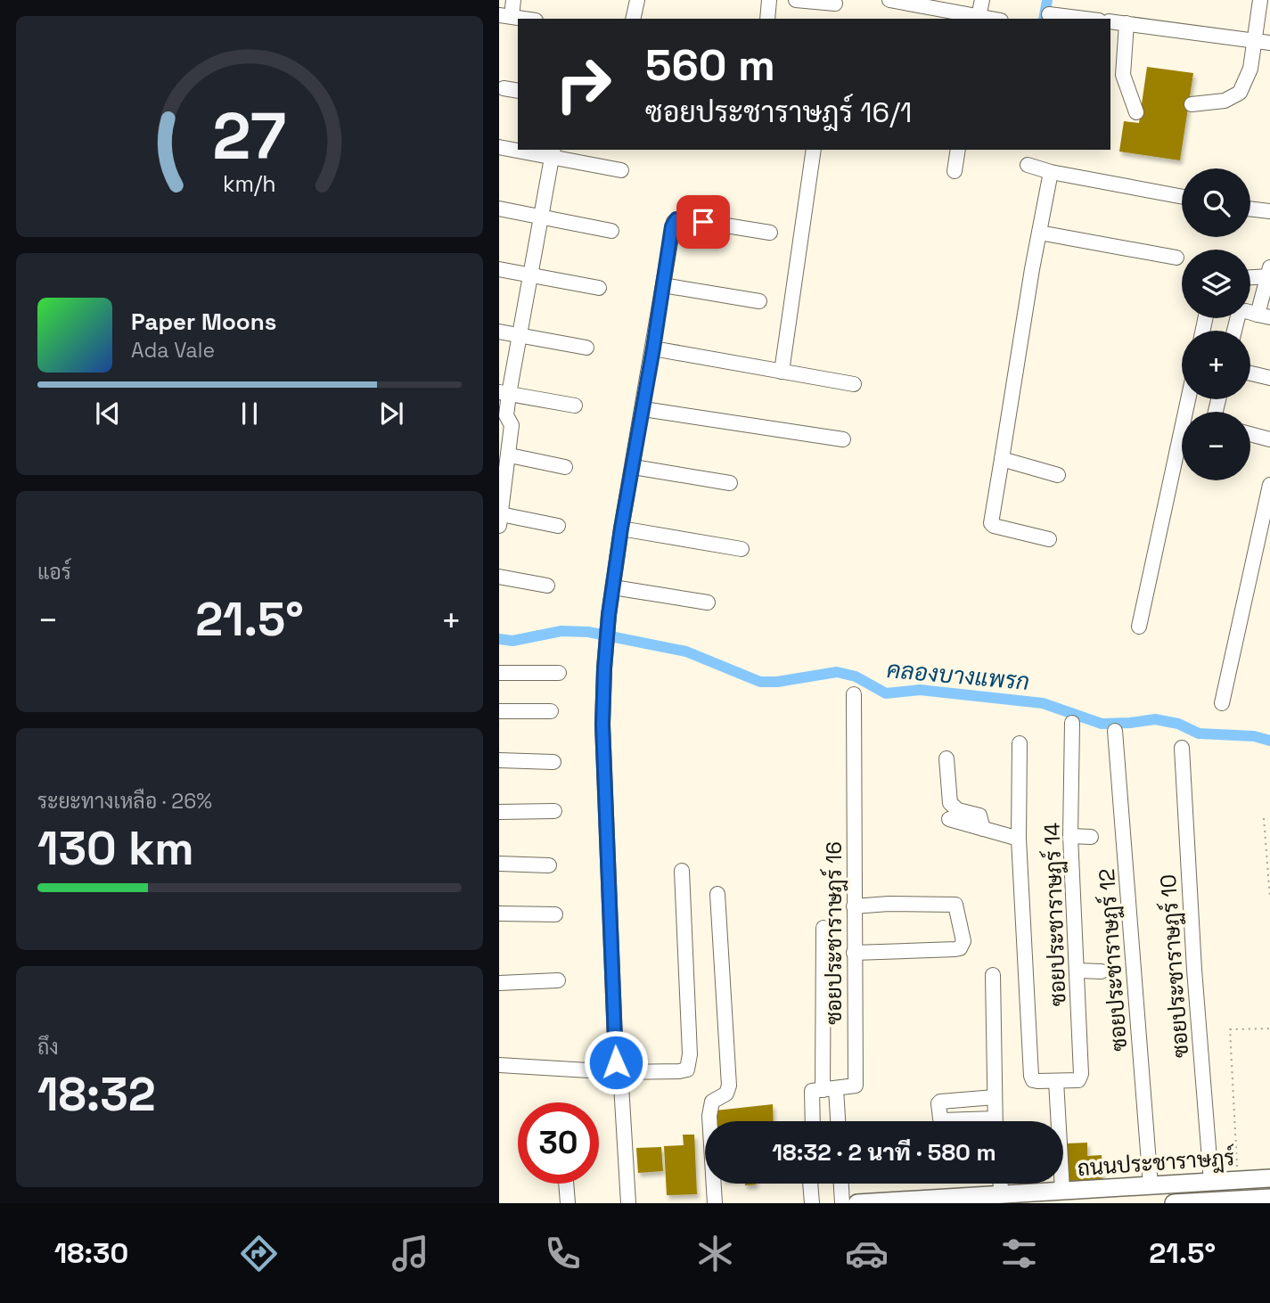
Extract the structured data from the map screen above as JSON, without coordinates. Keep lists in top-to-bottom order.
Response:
{
  "streets": {
    "main road": ["ถนนประชาราษฎร์"],
    "street": [
      "ซอยประชาราษฏร์ 14",
      "ซอยประชาราษฎร์ 16",
      "ซอยประชาราษฏร์ 12",
      "ซอยประชาราษฏร์ 10"
    ]
  },
  "crossings": [
    ["ซอยประชาราษฏร์ 12", "ถนนประชาราษฎร์"],
    ["ซอยประชาราษฏร์ 10", "ถนนประชาราษฎร์"]
  ],
  "water": ["คลองบางแพรก"],
  "page": {
    "turn": ["560 m", "ซอยประชาราษฎร์ 16/1"],
    "map_buttons": ["+", "−"],
    "song": ["Paper Moons", "Ada Vale"],
    "tile": [
      "แอร์",
      ["ระยะทางเหลือ · 26%", "130 km"],
      ["ถึง", "18:32"]
    ],
    "heat": ["−", "21.5°", "+"],
    "limit": "30",
    "trip": "18:32 · 2 นาที · 580 m",
    "tabs": ["18:30", "21.5°"],
    "gauge": ["27", "km/h"]
  }
}
